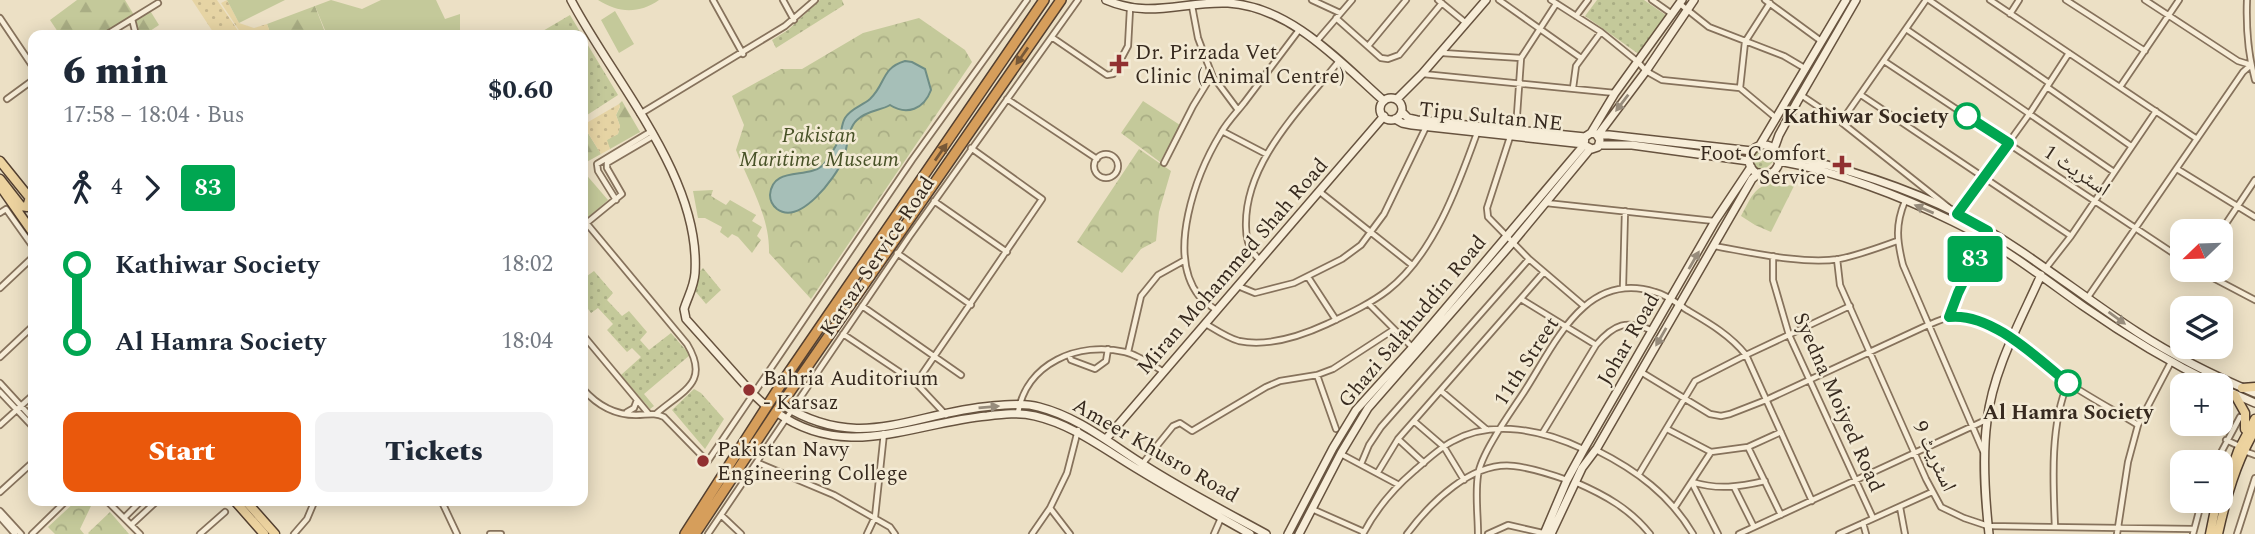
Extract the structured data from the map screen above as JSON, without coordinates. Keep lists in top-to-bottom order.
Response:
{
  "streets": {
    "street": [
      "Tipu Sultan NE",
      "اسٹریٹ 1",
      "Karsaz Service Road",
      "Miran Mohammed Shah Road",
      "Ghazi Salahuddin Road",
      "Johar Road",
      "11th Street",
      "Syedna Moiyed Road",
      "Ameer Khusro Road",
      "اسٹریٹ 9"
    ]
  },
  "crossings": [
    ["Tipu Sultan NE", "Miran Mohammed Shah Road"],
    ["Tipu Sultan NE", "Ghazi Salahuddin Road"],
    ["Karsaz Service Road", "Ameer Khusro Road"],
    ["Miran Mohammed Shah Road", "Ameer Khusro Road"],
    ["Johar Road", "11th Street"]
  ],
  "parks": ["Pakistan Maritime Museum"],
  "places": {
    "health": ["Dr. Pirzada Vet Clinic (Animal Centre)", "Foot Comfort Service"],
    "other": [
      "Kathiwar Society",
      "Al Hamra Society",
      "Bahria Auditorium - Karsaz",
      "Pakistan Navy Engineering College"
    ]
  },
  "lines": ["bus line 83"],
  "north": "bottom left",
  "page": {
    "on_map": "83",
    "heading": ["6 min", "17:58 – 18:04 · Bus", "$0.60"],
    "legs": ["4", "83"],
    "map_buttons": ["+", "−"],
    "list": [
      {
        "name": "Kathiwar Society",
        "value": "18:02"
      },
      {
        "name": "Al Hamra Society",
        "value": "18:04"
      }
    ],
    "buttons": ["Start", "Tickets"]
  }
}
